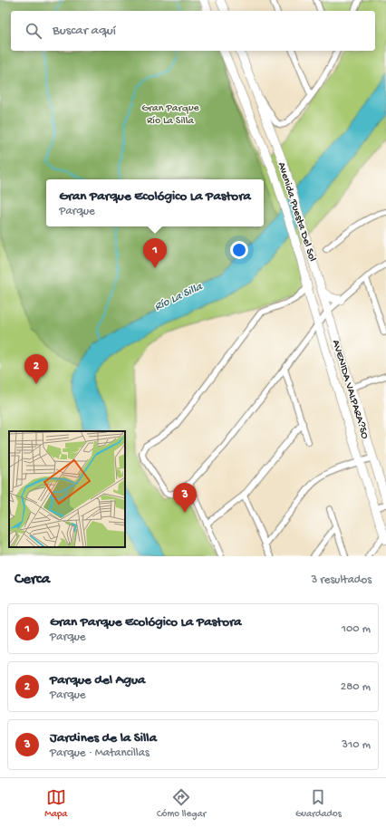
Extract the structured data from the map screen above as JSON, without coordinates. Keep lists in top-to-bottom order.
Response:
{
  "streets": {
    "main road": ["Avenida Puesta Del Sol", "AVENIDA VALPARA?SO"]
  },
  "crossings": [
    ["Avenida Puesta Del Sol", "AVENIDA VALPARA?SO"]
  ],
  "water": ["Río La Silla"],
  "parks": ["Gran Parque Río La Silla"],
  "page": {
    "search": "Buscar aquí",
    "popup": ["Gran Parque Ecológico La Pastora", "Parque"],
    "pins": ["1", "2", "3"],
    "heading": ["Cerca", "3 resultados"],
    "list": [
      {
        "mark": "1",
        "name": "Gran Parque Ecológico La Pastora",
        "note": "Parque",
        "value": "100 m"
      },
      {
        "mark": "2",
        "name": "Parque del Agua",
        "note": "Parque",
        "value": "280 m"
      },
      {
        "mark": "3",
        "name": "Jardines de la Silla",
        "note": "Parque · Matancillas",
        "value": "310 m"
      }
    ],
    "nav": ["Mapa", "Cómo llegar", "Guardados"]
  }
}
